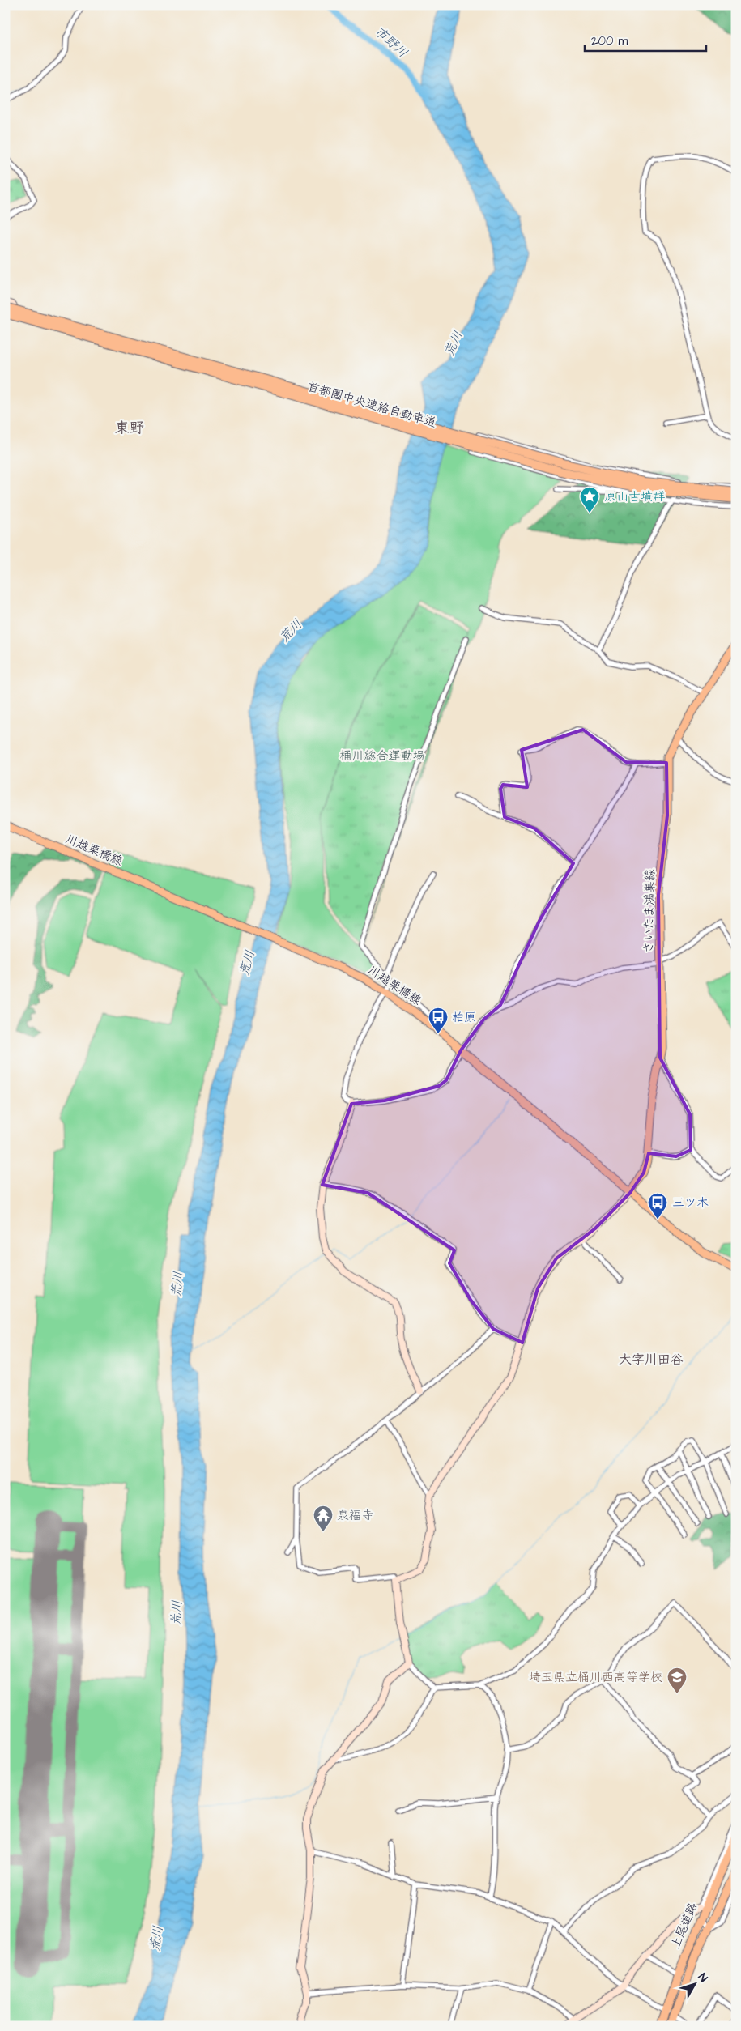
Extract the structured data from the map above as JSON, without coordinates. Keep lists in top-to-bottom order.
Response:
{
  "streets": {
    "highway": ["首都圏中央連絡自動車道", "上尾道路"],
    "main road": ["川越栗橋線", "さいたま鴻巣線"]
  },
  "crossings": [
    ["川越栗橋線", "さいたま鴻巣線"]
  ],
  "districts": ["東野", "大字川田谷"],
  "water": ["市野川", "荒川"],
  "parks": ["桶川総合運動場"],
  "places": {
    "place": ["原山古墳群"],
    "bus stop": ["柏原", "三ツ木"],
    "temple": ["泉福寺"],
    "school or university": ["埼玉県立桶川西高等学校"]
  },
  "scale_bar": "200 m",
  "north": "top right"
}
